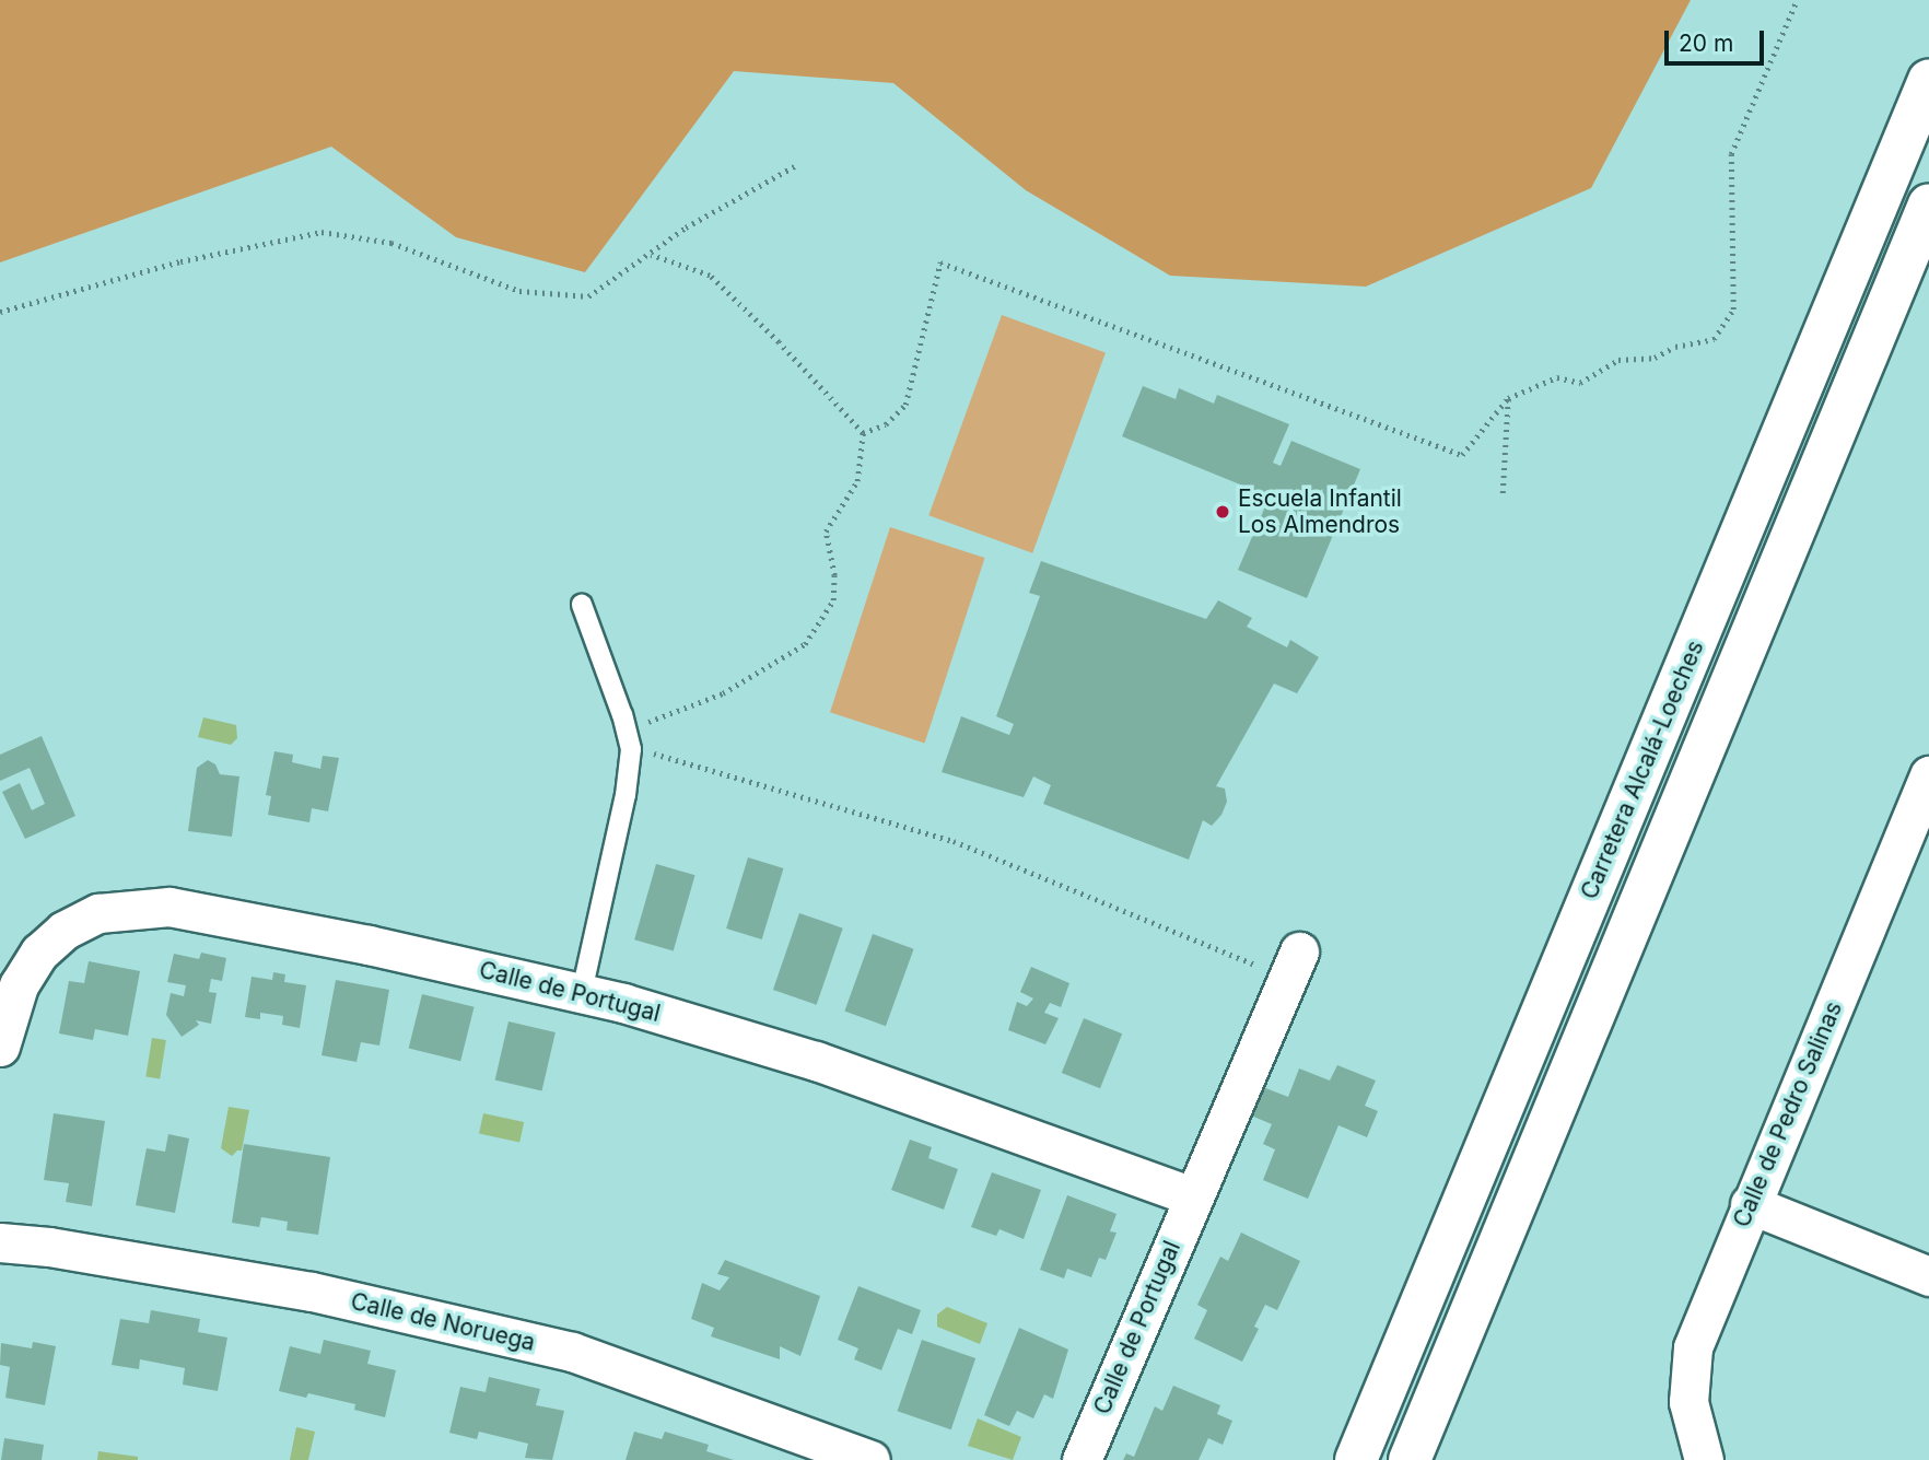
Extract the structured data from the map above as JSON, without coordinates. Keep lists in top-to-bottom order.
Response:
{
  "streets": {
    "main road": ["Carretera Alcalá-Loeches"],
    "street": ["Calle de Portugal", "Calle de Pedro Salinas", "Calle de Noruega"]
  },
  "places": ["Escuela Infantil Los Almendros"],
  "scale_bar": "20 m"
}
